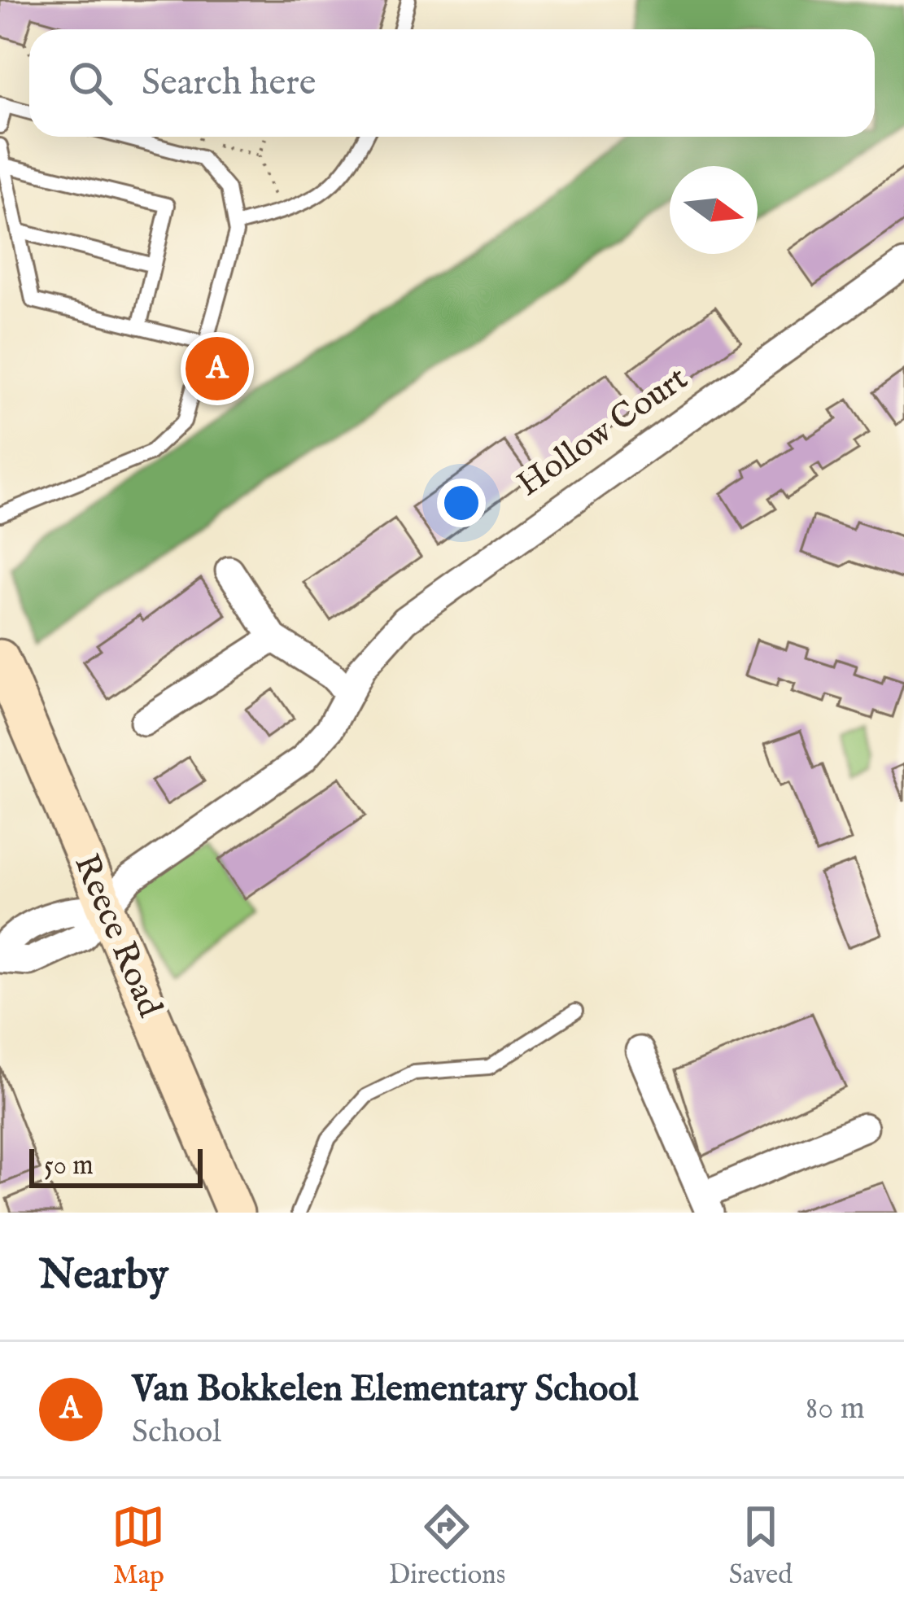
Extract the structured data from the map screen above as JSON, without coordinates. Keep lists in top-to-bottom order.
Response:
{
  "streets": {
    "main road": ["Reece Road"],
    "street": ["Hollow Court"]
  },
  "crossings": [
    ["Hollow Court", "Reece Road"]
  ],
  "scale_bar": "50 m",
  "north": "right",
  "page": {
    "search": "Search here",
    "pins": "A",
    "scale": "50 m",
    "heading": "Nearby",
    "list": [
      {
        "mark": "A",
        "name": "Van Bokkelen Elementary School",
        "note": "School",
        "value": "80 m"
      }
    ],
    "nav": ["Map", "Directions", "Saved"]
  }
}
